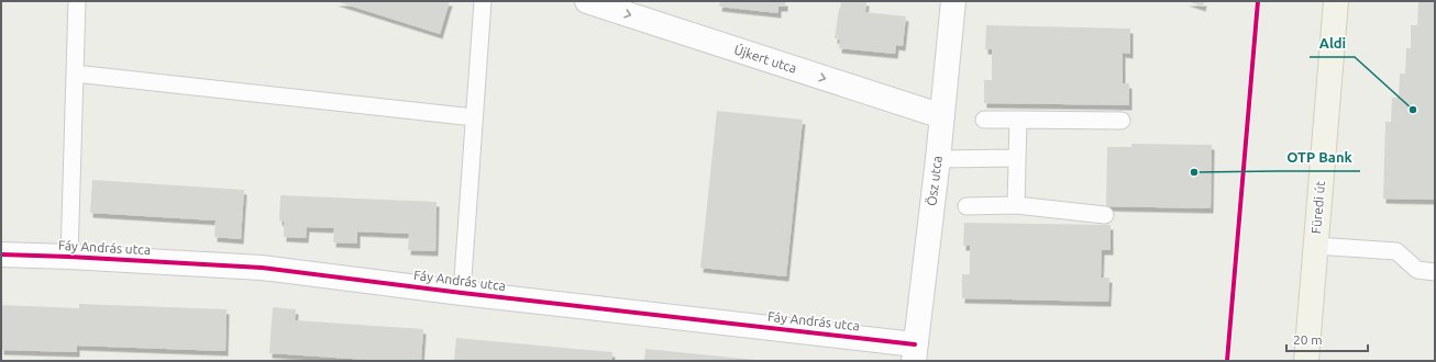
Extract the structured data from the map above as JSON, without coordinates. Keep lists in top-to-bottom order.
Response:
{
  "streets": {
    "main road": ["Füredi út"],
    "street": ["Újkert utca", "Ösz utca", "Fáy András utca"]
  },
  "crossings": [
    ["Újkert utca", "Ösz utca"],
    ["Ösz utca", "Fáy András utca"]
  ],
  "one_way": ["Újkert utca"],
  "places": ["Aldi", "OTP Bank"],
  "scale_bar": "20 m"
}
